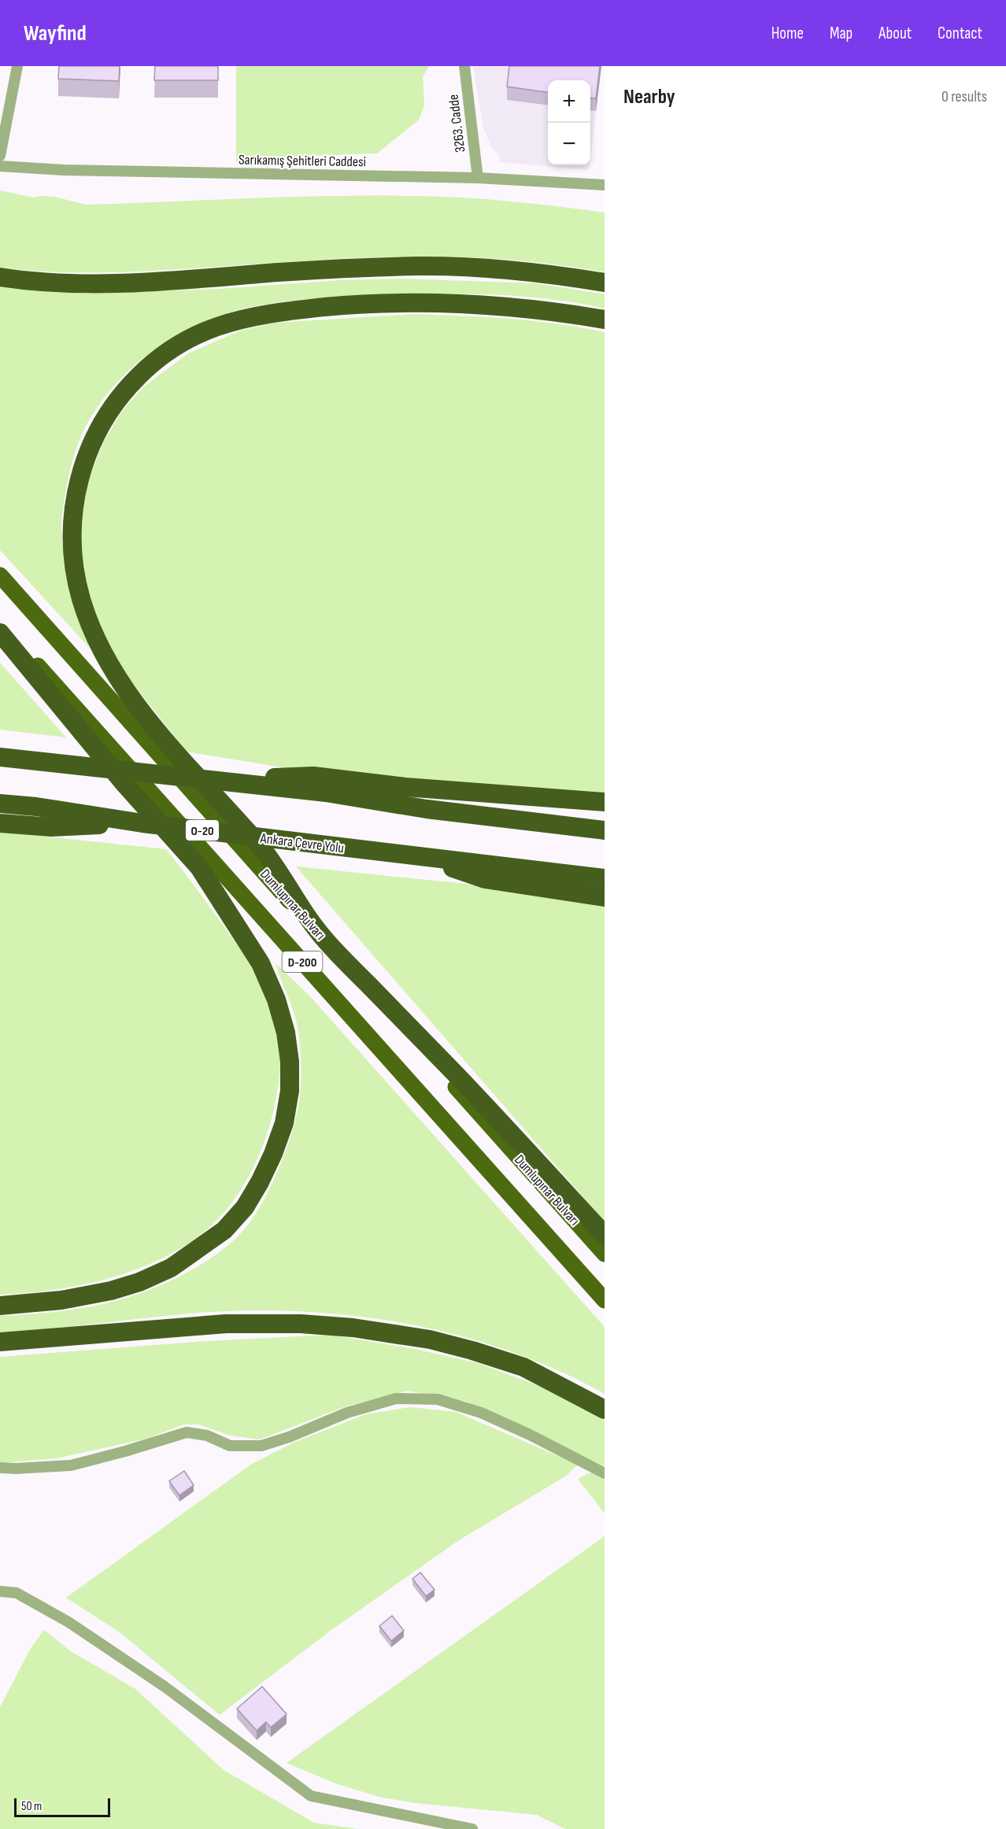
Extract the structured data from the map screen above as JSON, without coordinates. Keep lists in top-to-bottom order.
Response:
{
  "streets": {
    "highway": [
      "O-20",
      "Ankara Çevre Yolu",
      "Dumlupınar Bulvarı",
      "D-200"
    ],
    "street": ["3263. Cadde", "Sarıkamış Şehitleri Caddesi"]
  },
  "crossings": [
    ["3263. Cadde", "Sarıkamış Şehitleri Caddesi"]
  ],
  "scale_bar": "50 m",
  "page": {
    "header": "Wayfind",
    "nav": [
      "Home",
      "Map",
      "About",
      "Contact"
    ],
    "heading": ["Nearby", "0 results"],
    "map_buttons": ["+", "−"],
    "scale": "50 m"
  }
}
